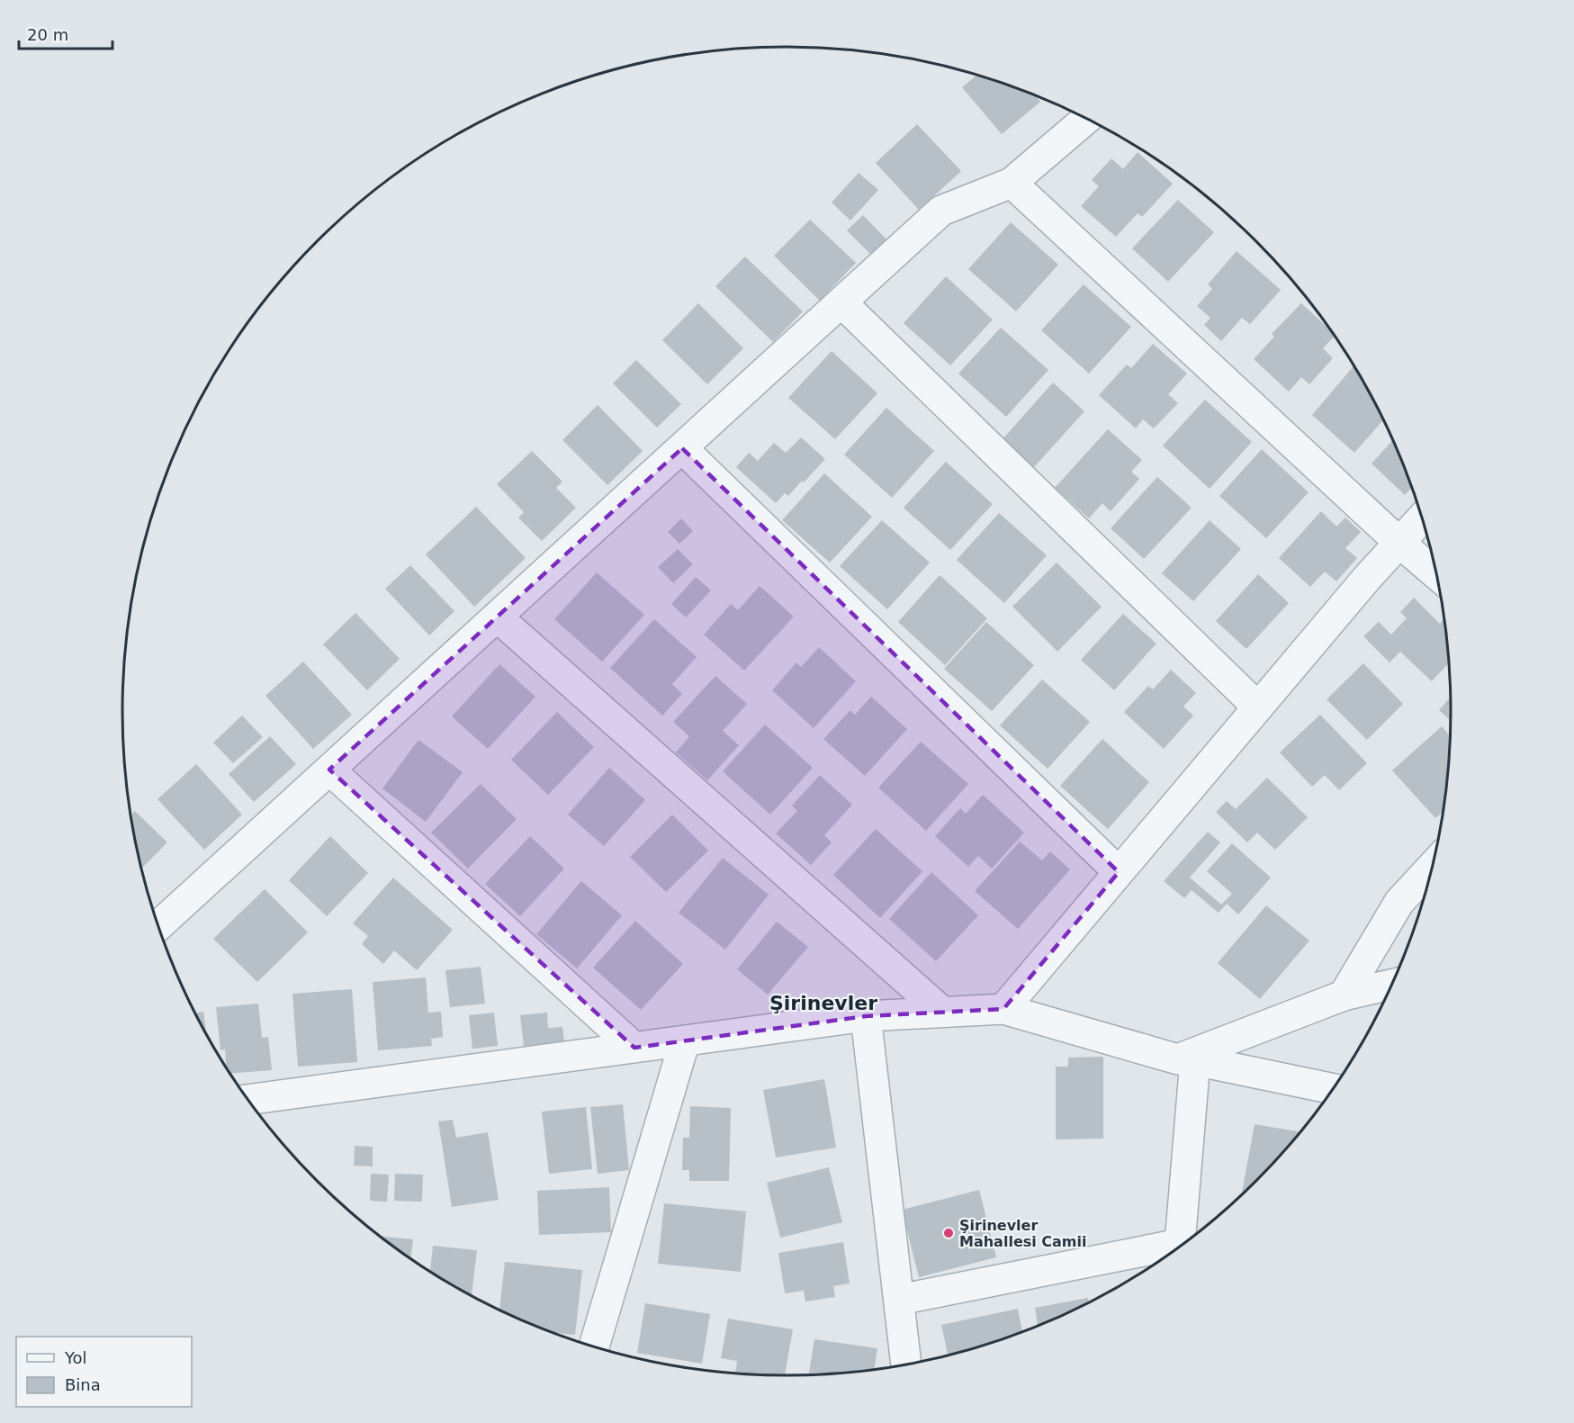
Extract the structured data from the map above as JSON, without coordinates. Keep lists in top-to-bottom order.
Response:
{
  "districts": ["Şirinevler"],
  "places": ["Şirinevler Mahallesi Camii"],
  "legend": ["Yol", "Bina"],
  "scale_bar": "20 m"
}
